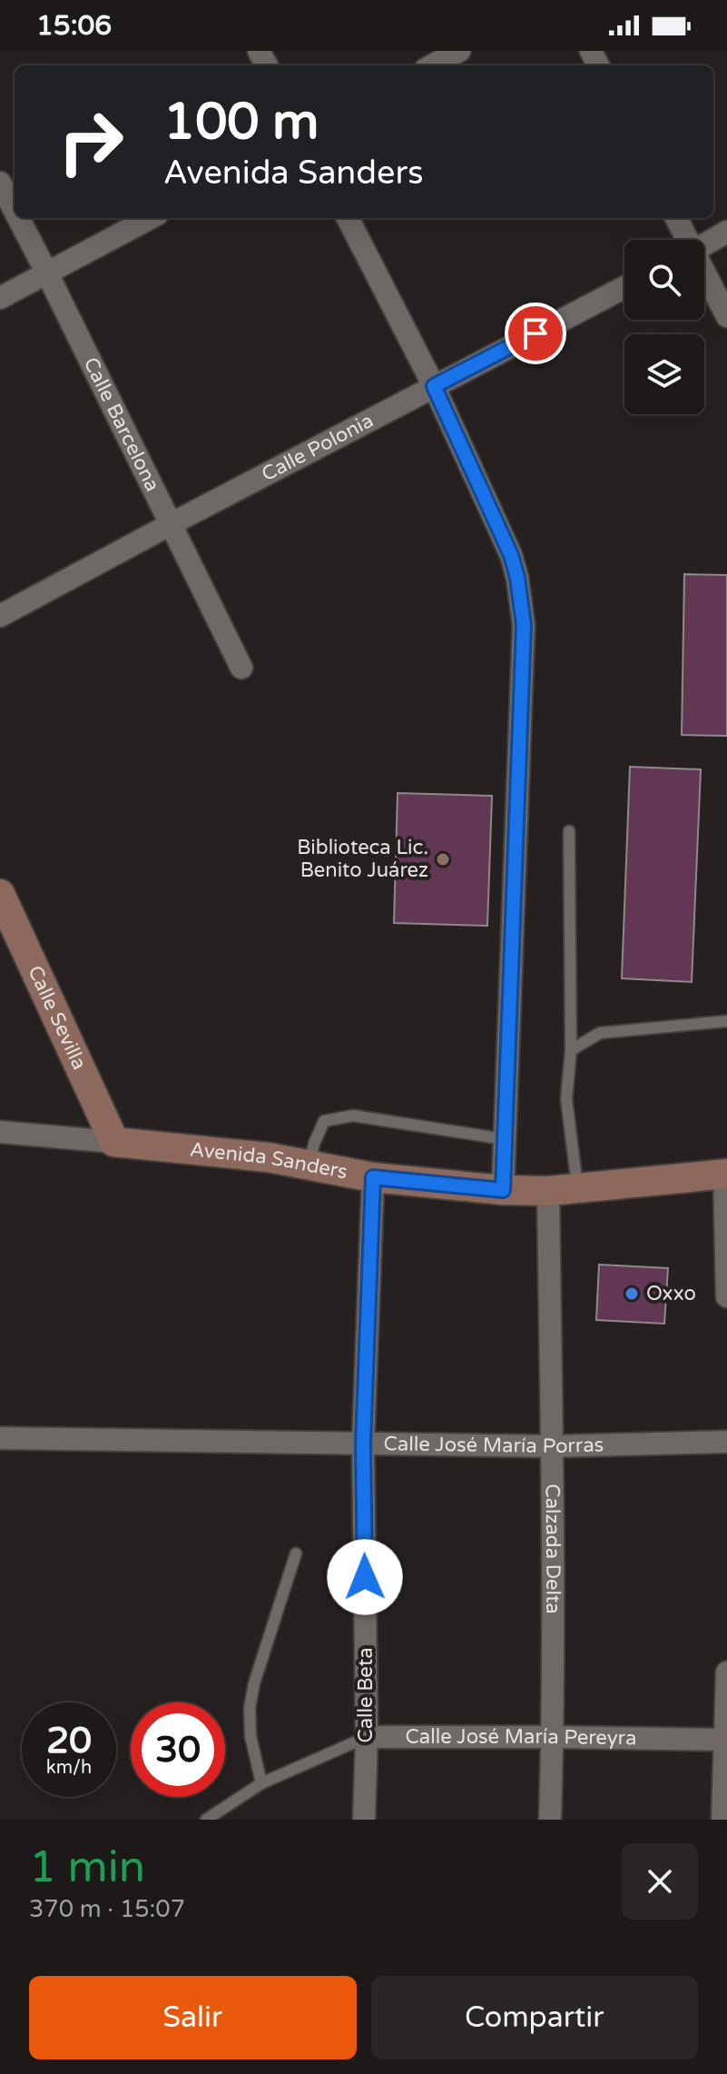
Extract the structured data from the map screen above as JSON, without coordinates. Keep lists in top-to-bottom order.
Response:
{
  "streets": {
    "main road": ["Calle Sevilla", "Avenida Sanders"],
    "street": [
      "Calle Barcelona",
      "Calle Polonia",
      "Calle José María Porras",
      "Calzada Delta",
      "Calle Beta",
      "Calle José María Pereyra"
    ]
  },
  "crossings": [
    ["Calle Barcelona", "Calle Polonia"],
    ["Calle Sevilla", "Avenida Sanders"],
    ["Avenida Sanders", "Calzada Delta"],
    ["Avenida Sanders", "Calle Beta"],
    ["Calle José María Porras", "Calzada Delta"],
    ["Calle José María Porras", "Calle Beta"],
    ["Calzada Delta", "Calle José María Pereyra"],
    ["Calle Beta", "Calle José María Pereyra"]
  ],
  "places": ["Biblioteca Lic. Benito Juárez", "Oxxo"],
  "page": {
    "status": "15:06",
    "turn": ["100 m", "Avenida Sanders"],
    "speed": "20 km/h",
    "limit": "30",
    "heading": ["1 min", "370 m · 15:07"],
    "buttons": ["Salir", "Compartir"]
  }
}
